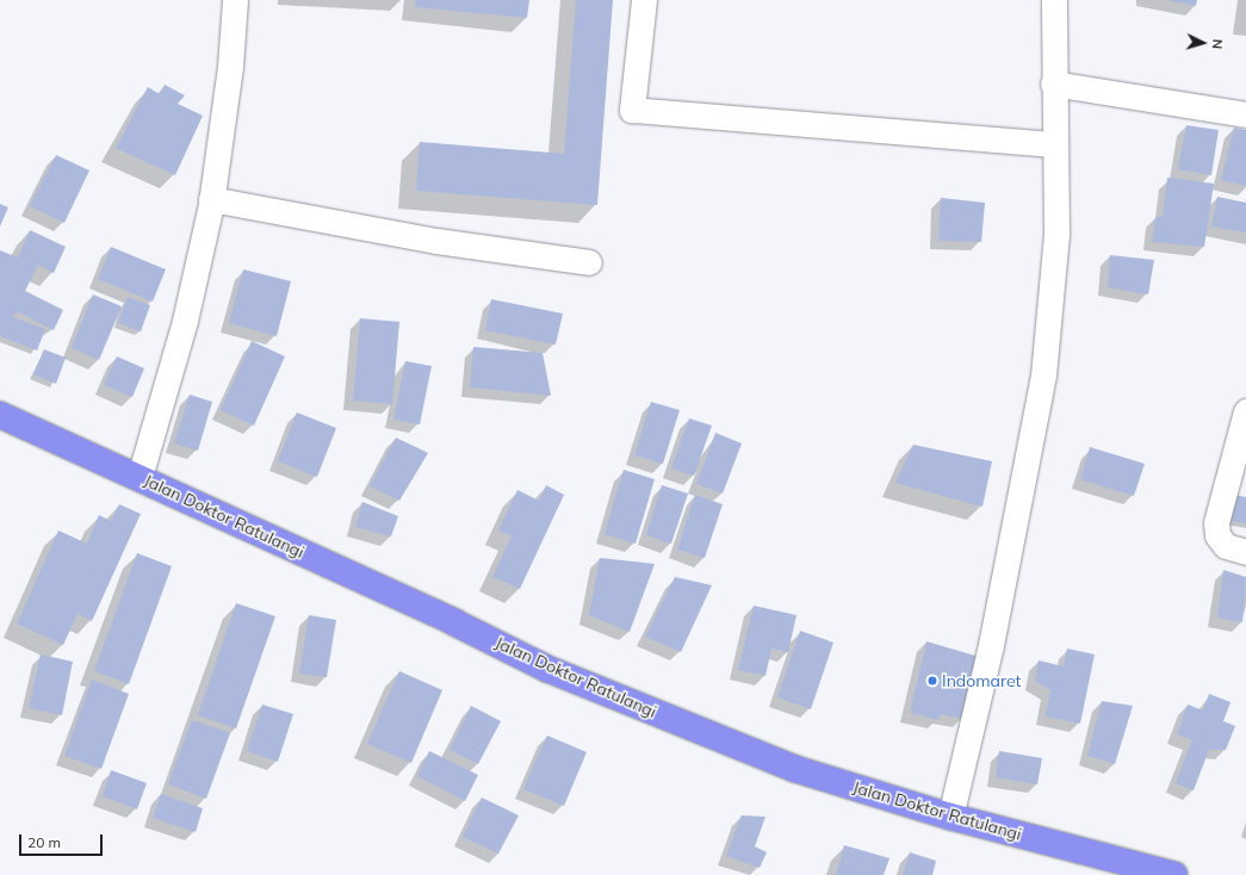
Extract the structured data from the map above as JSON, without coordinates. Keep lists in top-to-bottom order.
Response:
{
  "streets": {
    "highway": ["Jalan Doktor Ratulangi"]
  },
  "places": ["Indomaret"],
  "scale_bar": "20 m",
  "north": "right"
}
